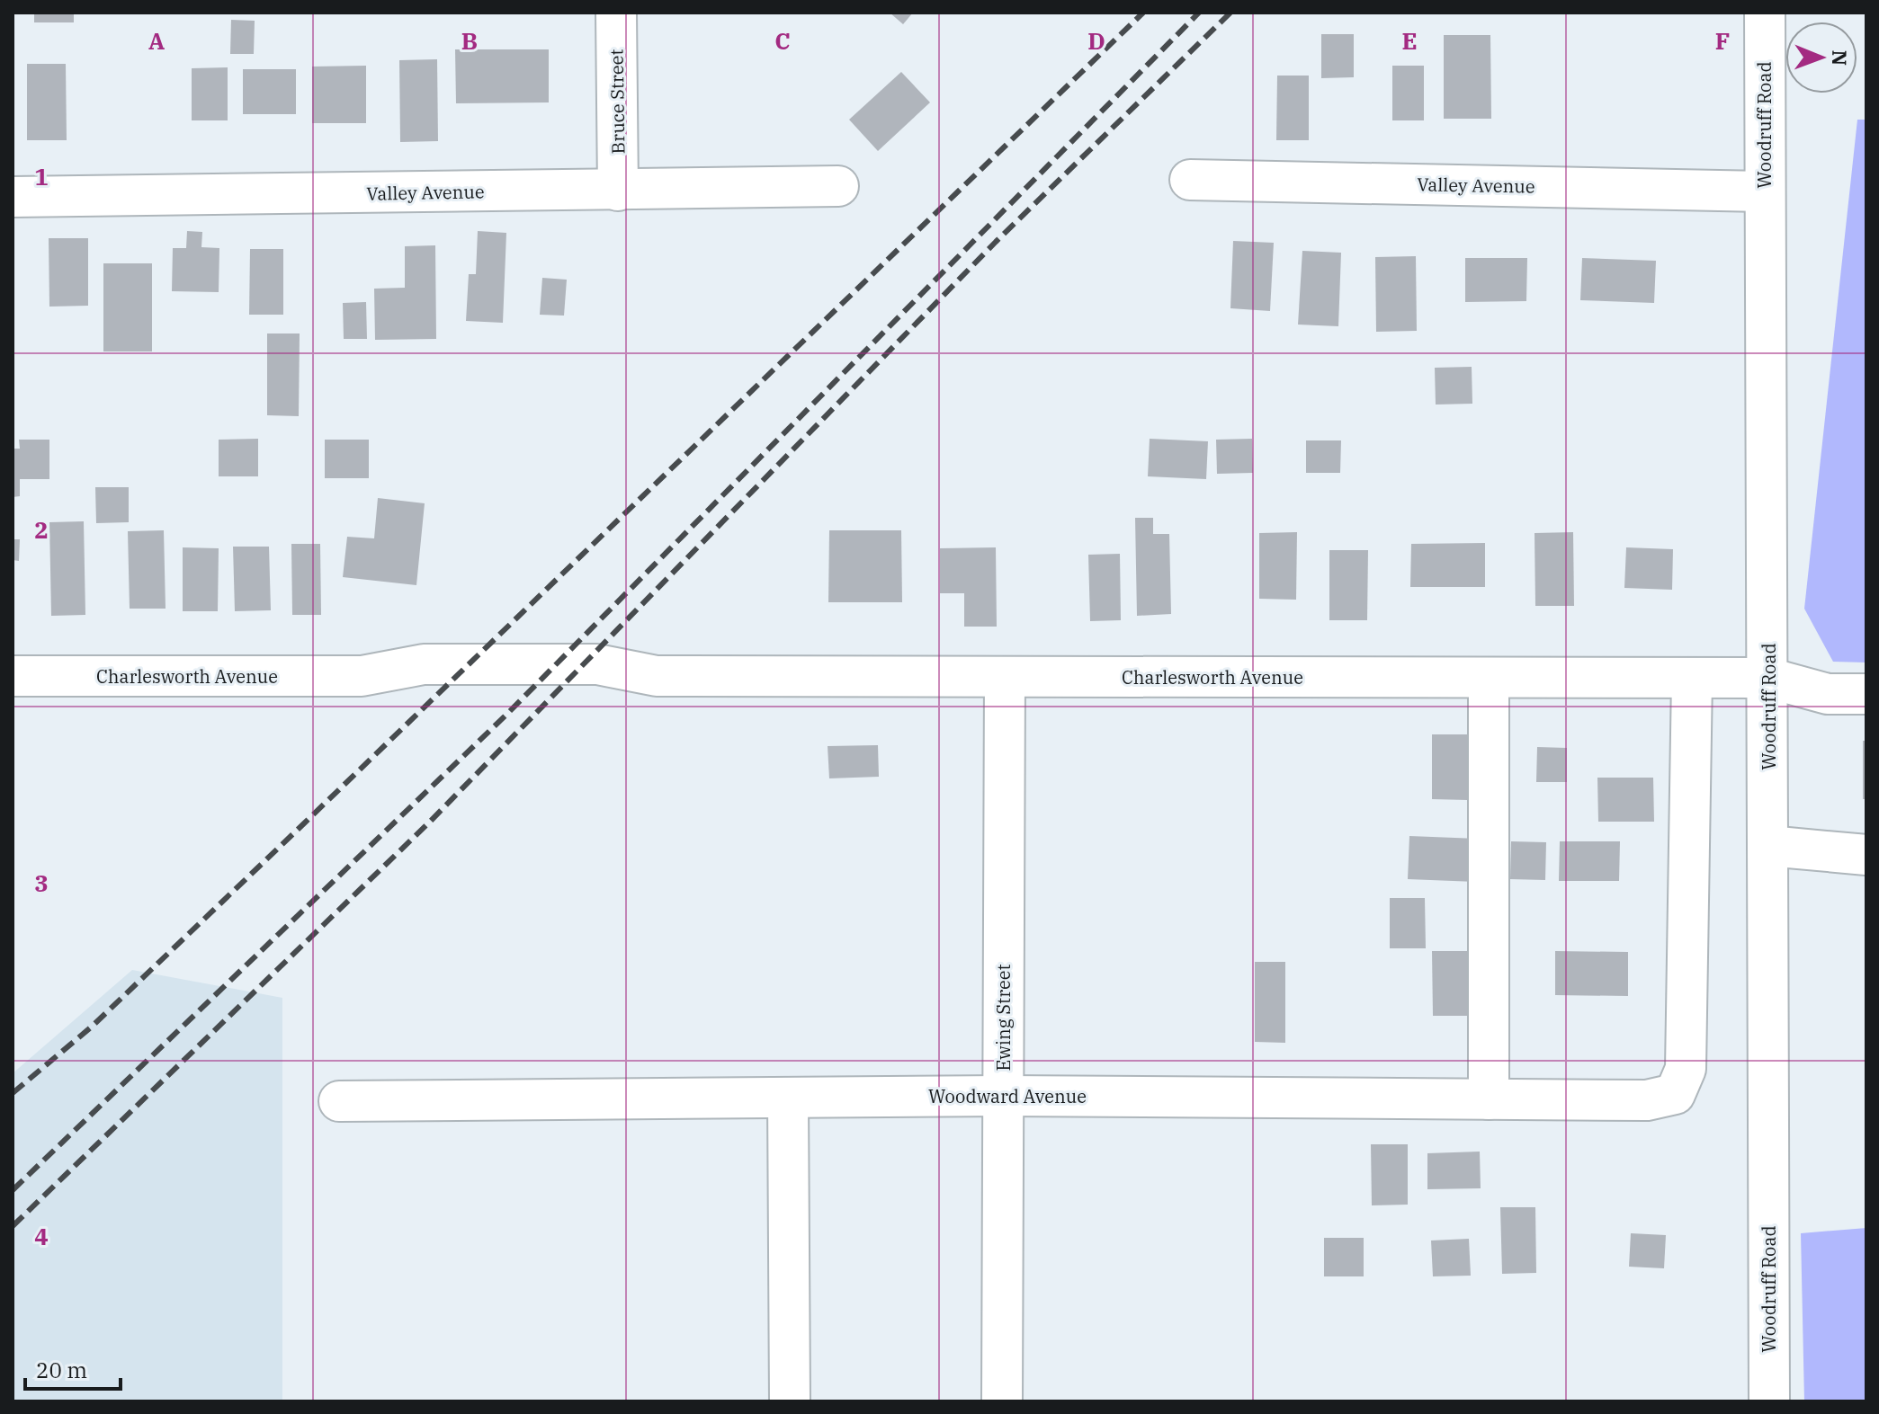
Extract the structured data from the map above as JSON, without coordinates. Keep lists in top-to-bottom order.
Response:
{
  "streets": {
    "street": [
      "Bruce Street",
      "Woodruff Road",
      "Valley Avenue",
      "Charlesworth Avenue",
      "Ewing Street",
      "Woodward Avenue"
    ]
  },
  "crossings": [
    ["Bruce Street", "Valley Avenue"],
    ["Woodruff Road", "Valley Avenue"],
    ["Woodruff Road", "Charlesworth Avenue"],
    ["Charlesworth Avenue", "Ewing Street"],
    ["Charlesworth Avenue", "Woodward Avenue"],
    ["Ewing Street", "Woodward Avenue"]
  ],
  "scale_bar": "20 m",
  "north": "right",
  "grid": {
    "columns": [
      "A",
      "B",
      "C",
      "D",
      "E",
      "F"
    ],
    "rows": [
      "1",
      "2",
      "3",
      "4"
    ]
  }
}
